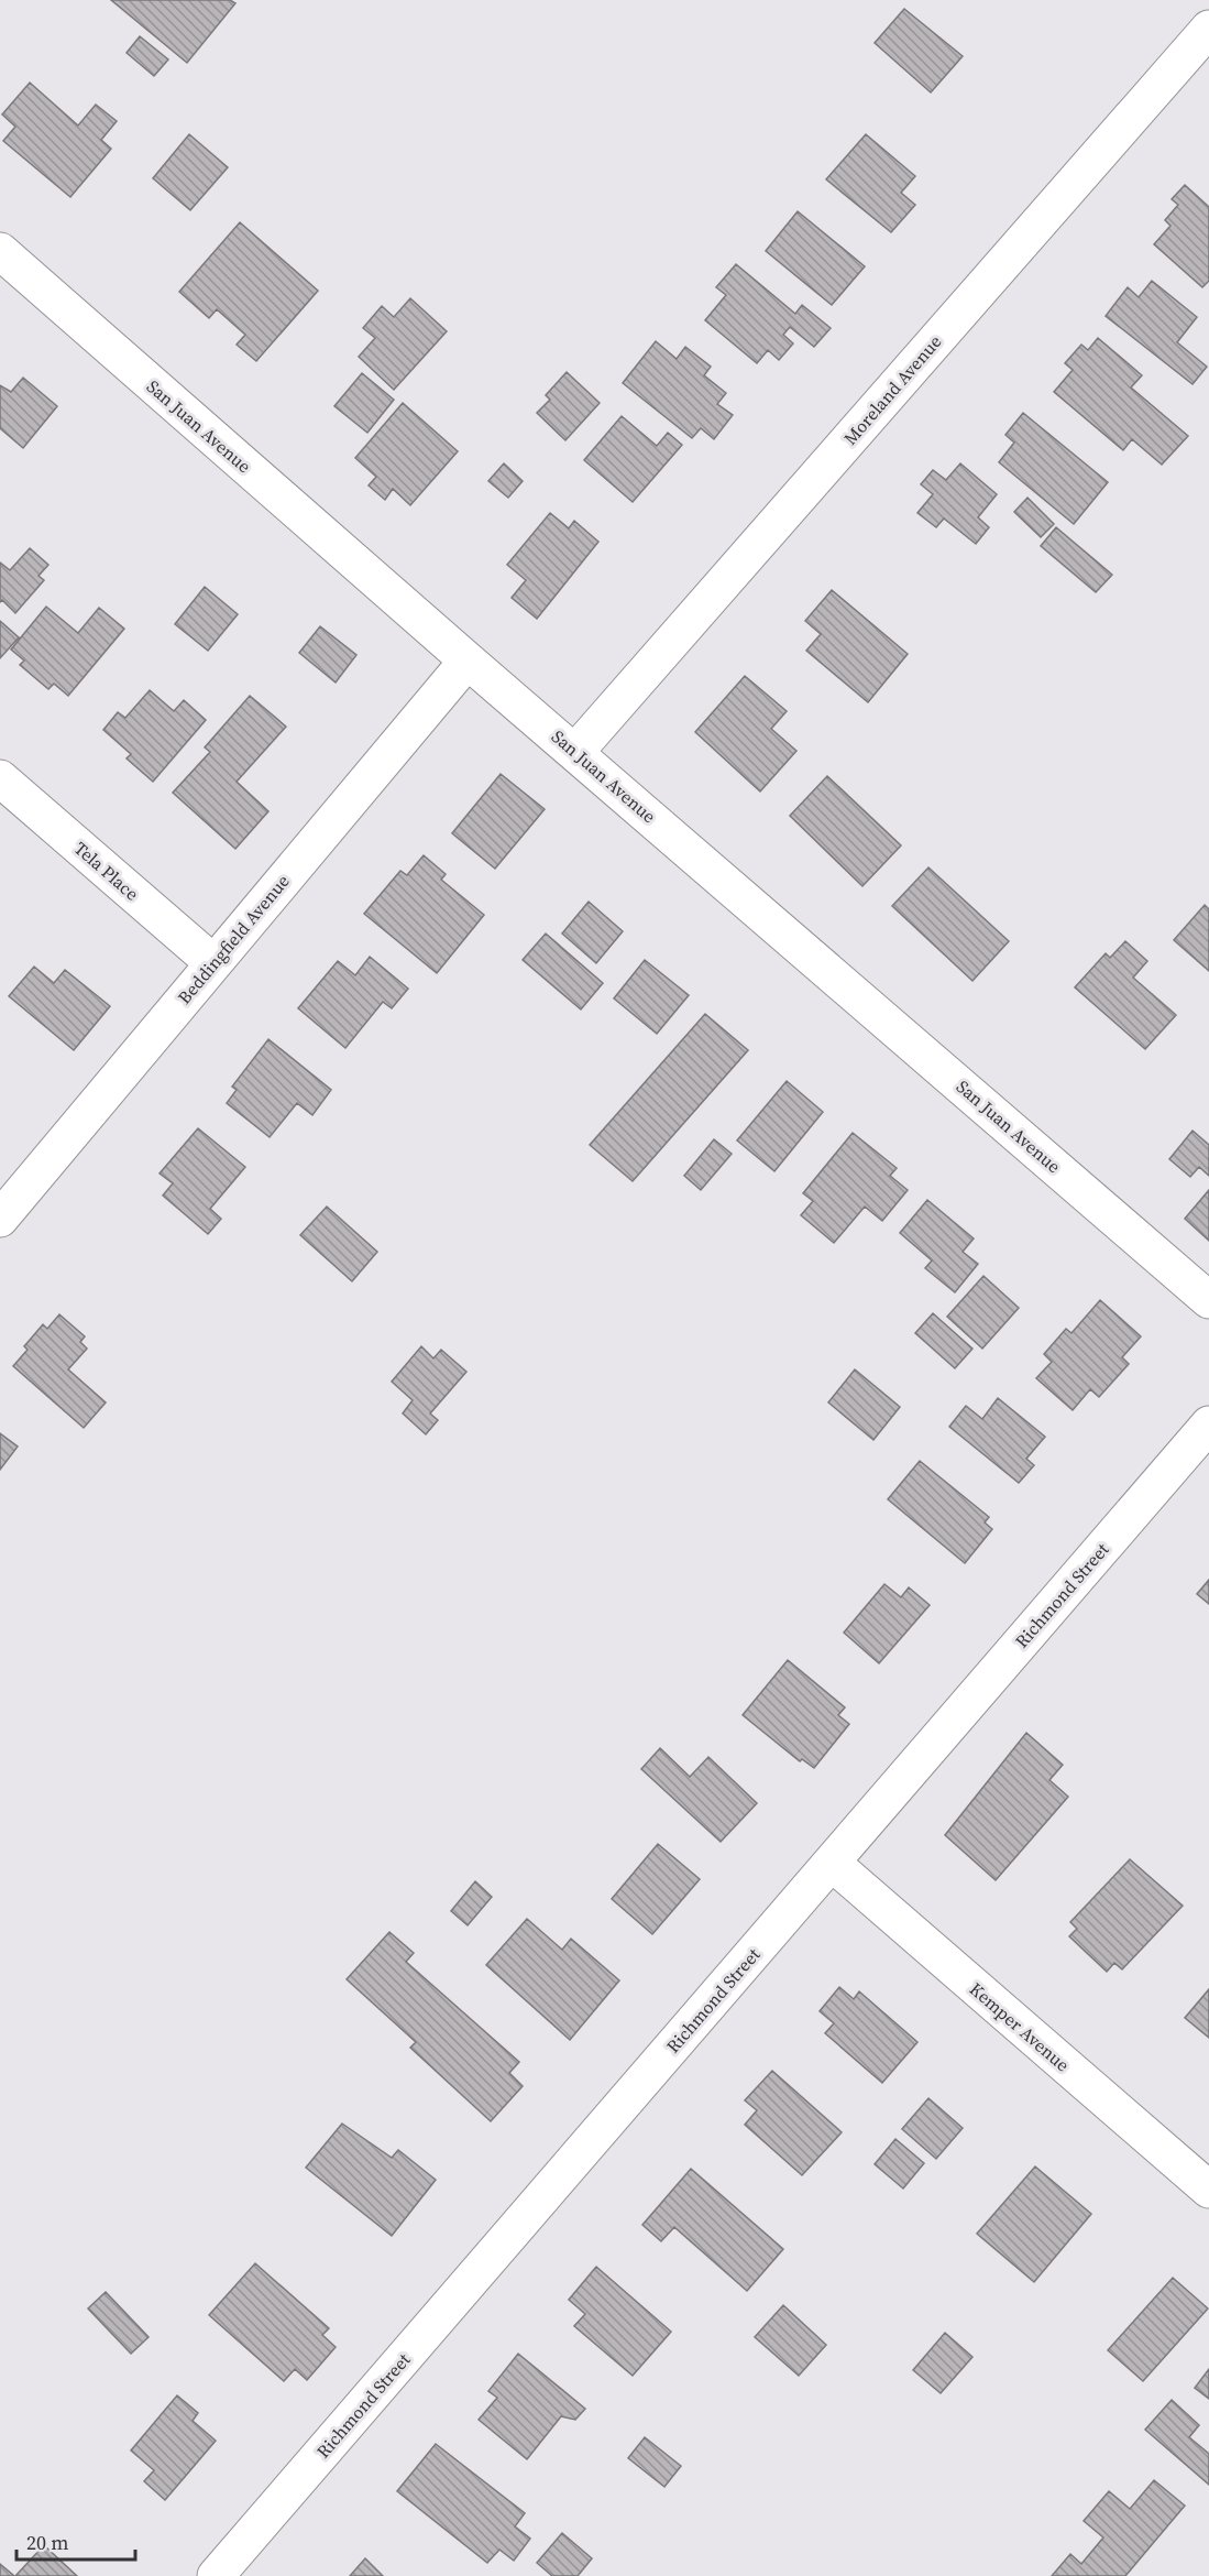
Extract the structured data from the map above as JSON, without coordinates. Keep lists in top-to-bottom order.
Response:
{
  "streets": {
    "street": [
      "Moreland Avenue",
      "San Juan Avenue",
      "Tela Place",
      "Beddingfield Avenue",
      "Richmond Street",
      "Kemper Avenue"
    ]
  },
  "crossings": [
    ["Moreland Avenue", "San Juan Avenue"],
    ["San Juan Avenue", "Beddingfield Avenue"],
    ["Tela Place", "Beddingfield Avenue"],
    ["Richmond Street", "Kemper Avenue"]
  ],
  "scale_bar": "20 m"
}
